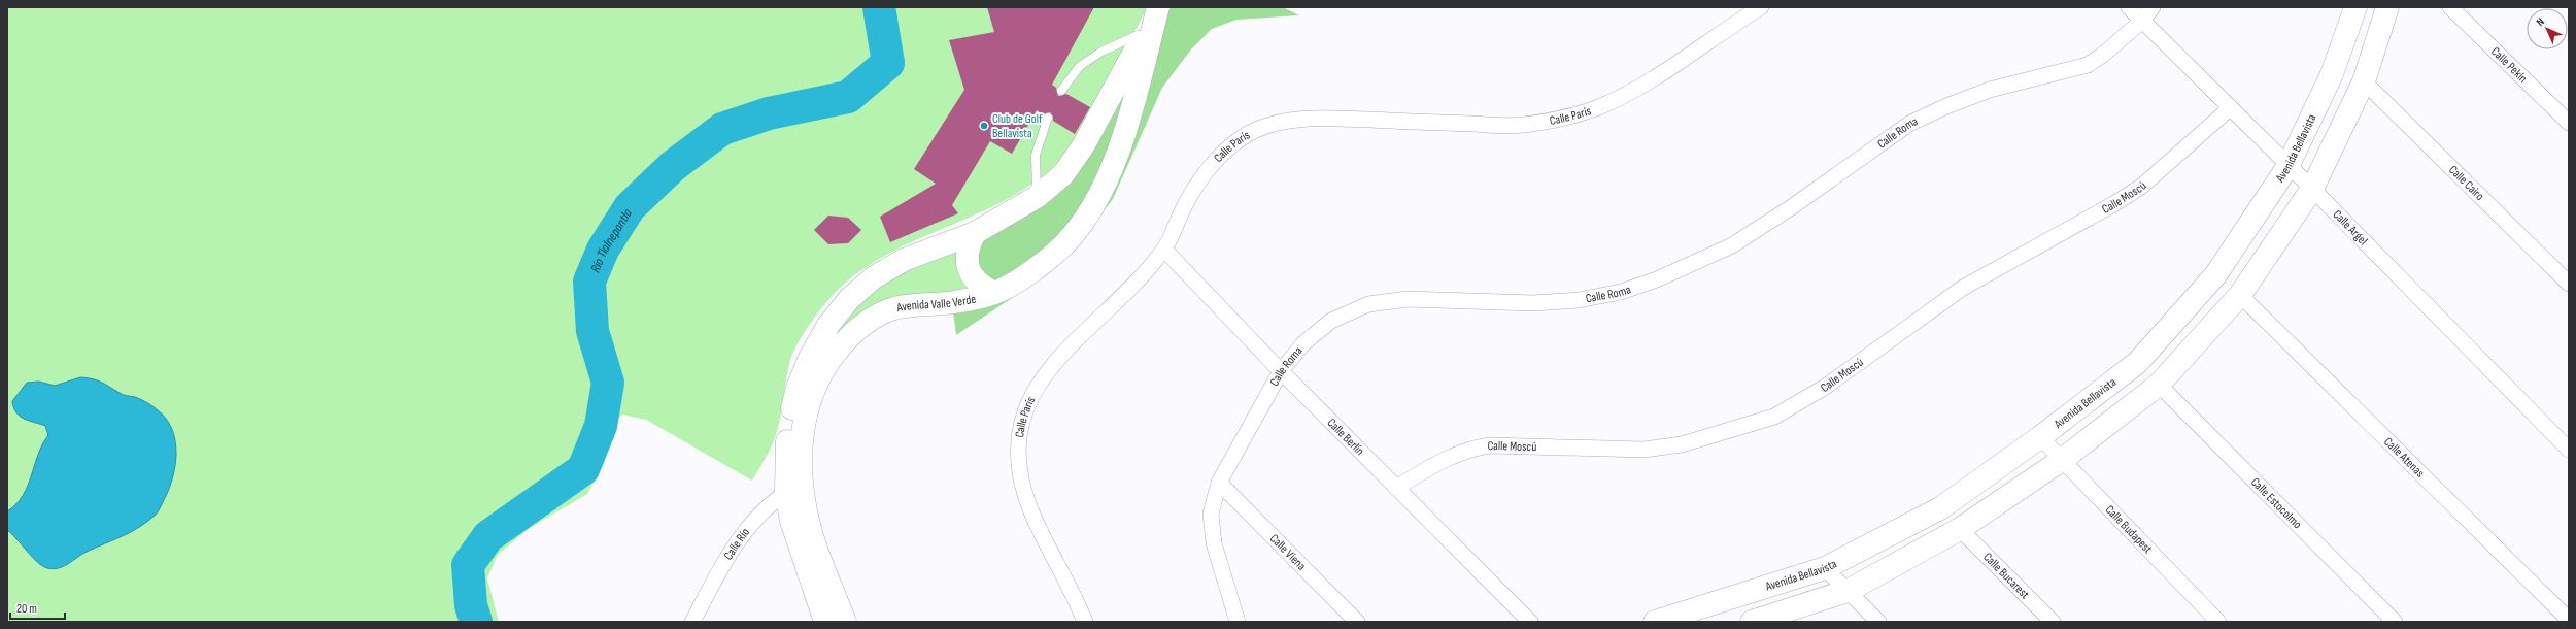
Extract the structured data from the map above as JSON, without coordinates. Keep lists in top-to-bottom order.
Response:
{
  "streets": {
    "street": [
      "Calle Pekín",
      "Calle París",
      "Calle Roma",
      "Avenida Bellavista",
      "Calle Cairo",
      "Calle Moscú",
      "Calle Argel",
      "Avenida Valle Verde",
      "Calle Berlín",
      "Calle Atenas",
      "Calle Estocolmo",
      "Calle Budapest",
      "Calle Río",
      "Calle Viena",
      "Calle Bucarest"
    ]
  },
  "crossings": [
    ["Calle París", "Calle Berlín"],
    ["Calle Roma", "Calle Argel"],
    ["Calle Roma", "Calle Berlín"],
    ["Calle Roma", "Calle Viena"],
    ["Avenida Bellavista", "Calle Argel"],
    ["Avenida Bellavista", "Calle Budapest"],
    ["Calle Moscú", "Calle Argel"],
    ["Calle Moscú", "Calle Berlín"],
    ["Avenida Valle Verde", "Calle Río"]
  ],
  "water": ["Río Tlalnepantla"],
  "places": ["Club de Golf Bellavista"],
  "scale_bar": "20 m",
  "north": "top left"
}
